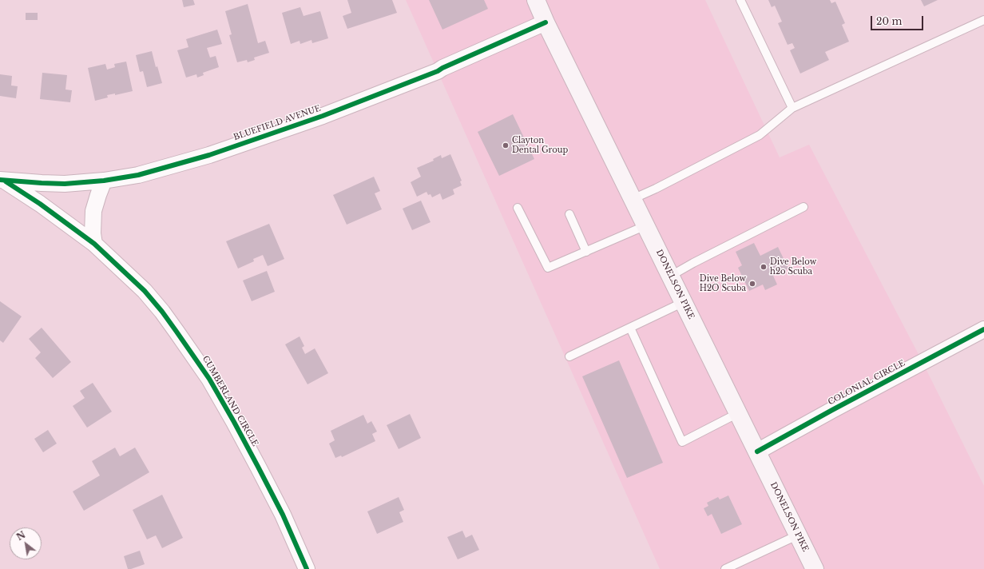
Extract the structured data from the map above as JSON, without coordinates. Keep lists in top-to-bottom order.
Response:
{
  "streets": {
    "main road": ["DONELSON PIKE"],
    "street": ["BLUEFIELD AVENUE", "COLONIAL CIRCLE", "CUMBERLAND CIRCLE"]
  },
  "crossings": [
    ["BLUEFIELD AVENUE", "DONELSON PIKE"],
    ["BLUEFIELD AVENUE", "CUMBERLAND CIRCLE"],
    ["DONELSON PIKE", "COLONIAL CIRCLE"]
  ],
  "places": ["Clayton Dental Group", "Dive Below h2o Scuba", "Dive Below H2O Scuba"],
  "scale_bar": "20 m",
  "north": "top left"
}
